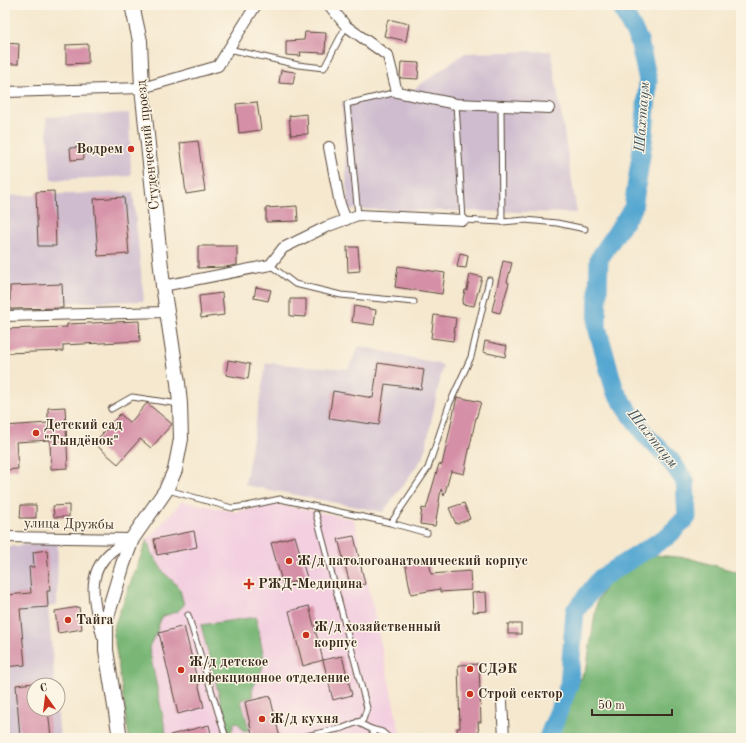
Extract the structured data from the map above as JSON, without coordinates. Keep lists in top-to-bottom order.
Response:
{
  "streets": {
    "street": ["Студенческий проезд", "улица Дружбы"]
  },
  "crossings": [
    ["Студенческий проезд", "улица Дружбы"]
  ],
  "water": ["Шахтаум"],
  "places": {
    "other": [
      "Водрем",
      "Детский сад \"Тындёнок\"",
      "Ж/д патологоанатомический корпус",
      "Тайга",
      "Ж/д хозяйственный корпус",
      "СДЭК",
      "Ж/д детское инфекционное отделение",
      "Строй сектор",
      "Ж/д кухня"
    ],
    "health": ["РЖД-Медицина"]
  },
  "scale_bar": "50 m",
  "north": "top"
}
